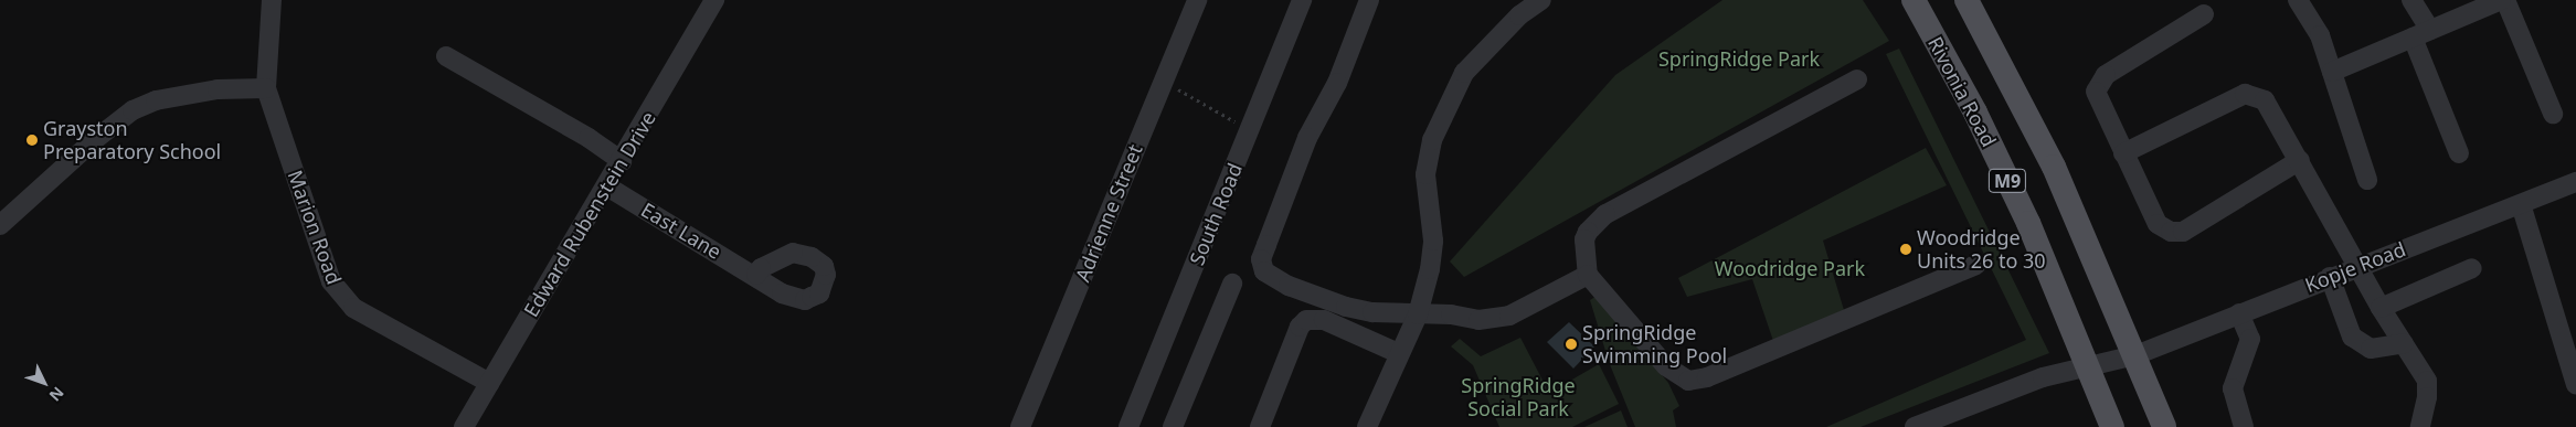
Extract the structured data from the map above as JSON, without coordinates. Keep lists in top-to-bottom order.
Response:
{
  "streets": {
    "main road": ["Rivonia Road", "M9"],
    "street": [
      "Adrienne Street",
      "Edward Rubenstein Drive",
      "South Road",
      "Marion Road",
      "East Lane",
      "Kopje Road"
    ]
  },
  "crossings": [
    ["Rivonia Road", "Kopje Road"],
    ["M9", "Kopje Road"],
    ["Edward Rubenstein Drive", "Marion Road"],
    ["Edward Rubenstein Drive", "East Lane"]
  ],
  "parks": ["SpringRidge Park", "Woodridge Park", "SpringRidge Social Park"],
  "places": ["Grayston Preparatory School", "Woodridge Units 26 to 30", "SpringRidge Swimming Pool"],
  "north": "bottom right"
}
